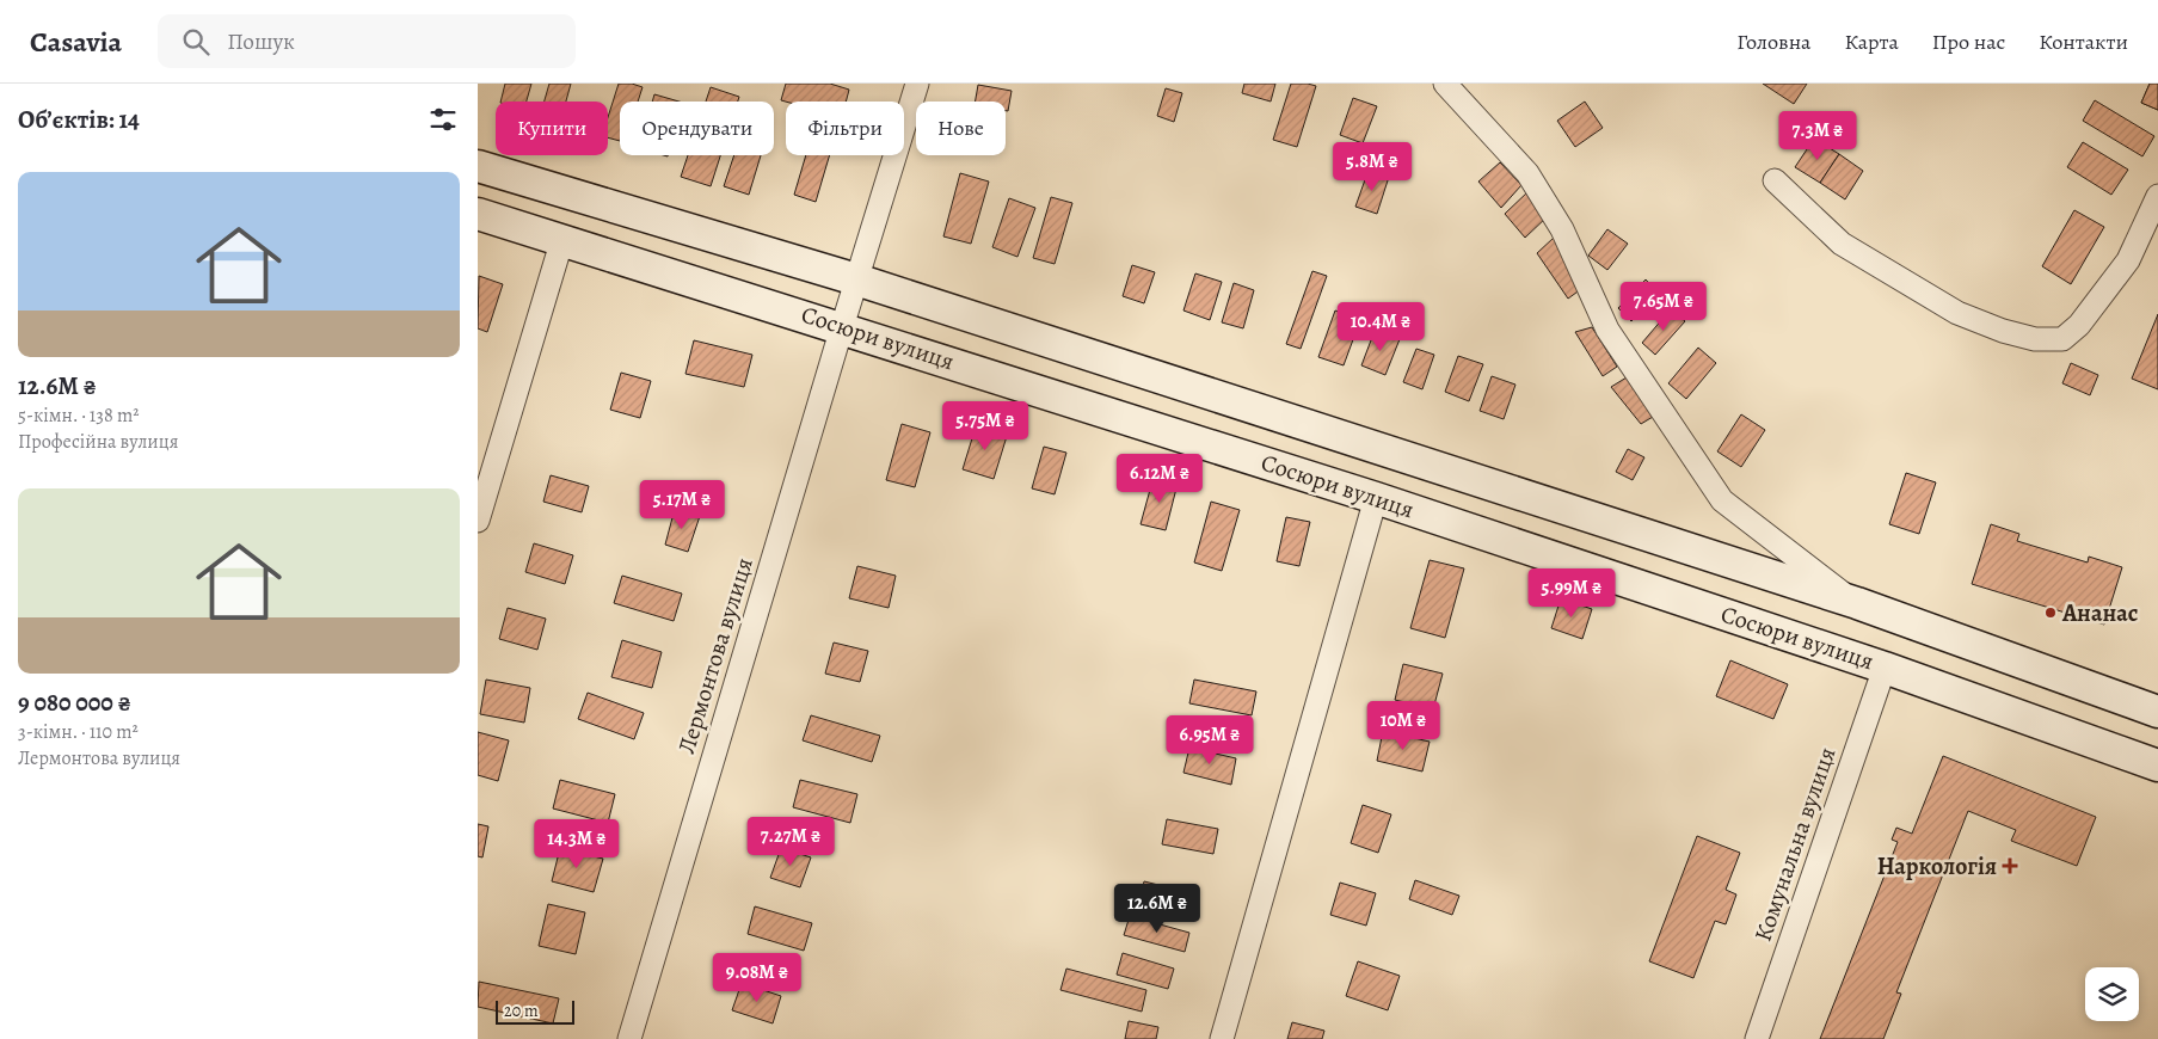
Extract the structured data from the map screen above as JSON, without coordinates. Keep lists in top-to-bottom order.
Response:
{
  "streets": {
    "street": ["Сосюри вулиця", "Лермонтова вулиця", "Комунальна вулиця"]
  },
  "crossings": [
    ["Сосюри вулиця", "Лермонтова вулиця"],
    ["Сосюри вулиця", "Комунальна вулиця"]
  ],
  "places": {
    "other": ["Ананас"],
    "health": ["Наркологія"]
  },
  "scale_bar": "20 m",
  "page": {
    "header": "Casavia",
    "search": "Пошук",
    "nav": [
      "Головна",
      "Карта",
      "Про нас",
      "Контакти"
    ],
    "heading": "Об’єктів: 14",
    "chip": [
      "Купити",
      "Орендувати",
      "Фільтри",
      "Нове"
    ],
    "price": [
      "7.3M ₴",
      "5.8M ₴",
      "7.65M ₴",
      "10.4M ₴",
      "5.75M ₴",
      "6.12M ₴",
      "5.17M ₴",
      "5.99M ₴",
      "10M ₴",
      "6.95M ₴",
      "7.27M ₴",
      "14.3M ₴",
      "12.6M ₴",
      "9.08M ₴"
    ],
    "list": [
      {
        "name": "12.6M ₴",
        "note": "5-кімн. · 138 m² · Професійна вулиця"
      },
      {
        "name": "9 080 000 ₴",
        "note": "3-кімн. · 110 m² · Лермонтова вулиця"
      }
    ],
    "scale": "20 m"
  }
}
